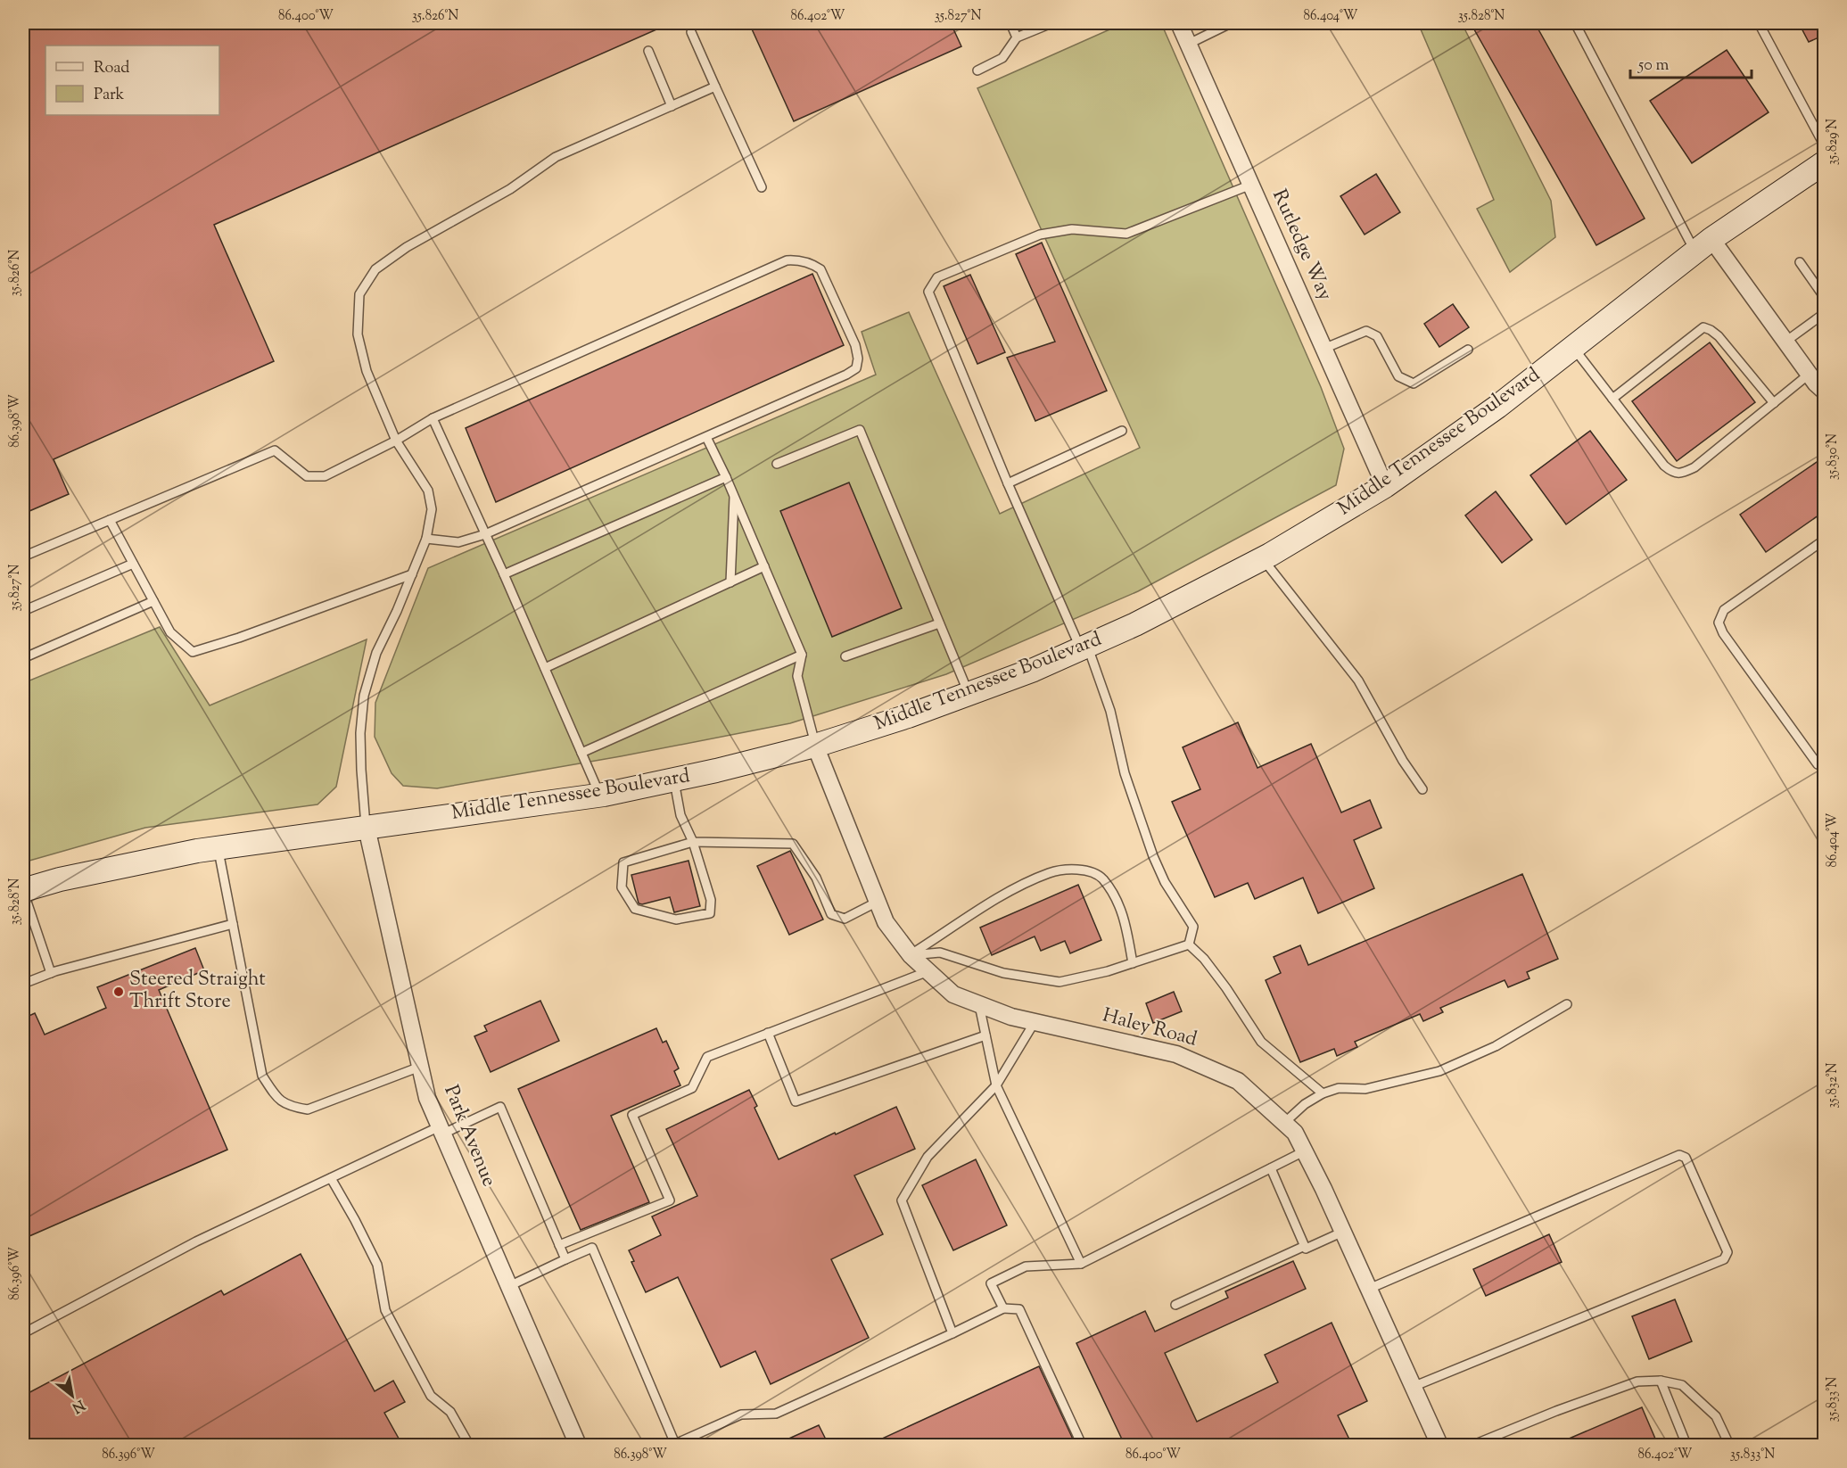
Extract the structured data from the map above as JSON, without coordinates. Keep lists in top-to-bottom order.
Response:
{
  "streets": {
    "main road": ["Middle Tennessee Boulevard"],
    "street": ["Rutledge Way", "Haley Road", "Park Avenue"]
  },
  "crossings": [
    ["Rutledge Way", "Middle Tennessee Boulevard"],
    ["Middle Tennessee Boulevard", "Haley Road"],
    ["Middle Tennessee Boulevard", "Park Avenue"]
  ],
  "places": ["Steered Straight Thrift Store"],
  "legend": ["Road", "Park"],
  "scale_bar": "50 m",
  "north": "bottom right",
  "coordinates": [
    "86.400°W",
    "35.826°N",
    "86.402°W",
    "35.827°N",
    "86.404°W",
    "35.828°N",
    "35.829°N",
    "86.398°W",
    "35.830°N",
    "35.832°N",
    "86.396°W",
    "35.833°N"
  ]
}
